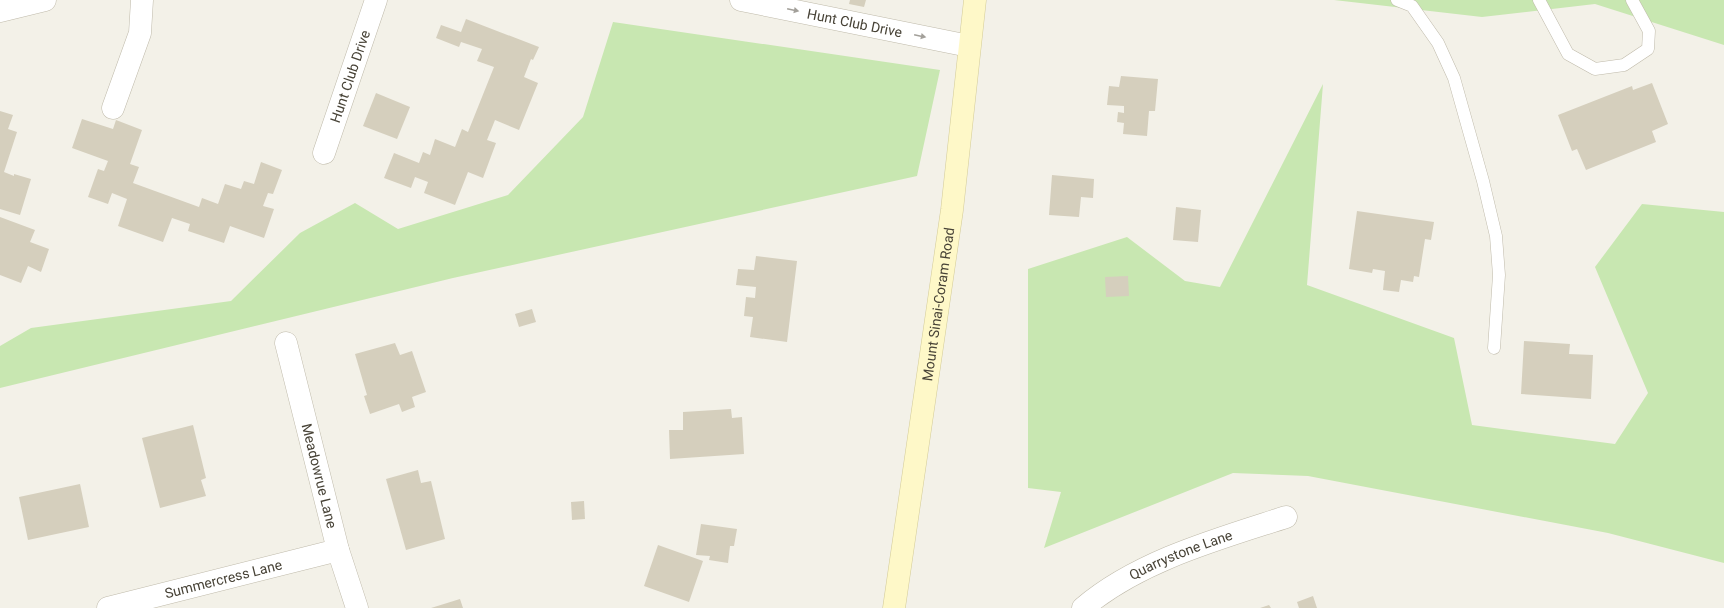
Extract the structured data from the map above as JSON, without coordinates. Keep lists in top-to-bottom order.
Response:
{
  "streets": {
    "main road": ["Mount Sinai-Coram Road"],
    "street": [
      "Hunt Club Drive",
      "Meadowrue Lane",
      "Quarrystone Lane",
      "Summercress Lane"
    ]
  },
  "crossings": [
    ["Hunt Club Drive", "Mount Sinai-Coram Road"],
    ["Meadowrue Lane", "Summercress Lane"]
  ],
  "one_way": ["Hunt Club Drive"]
}
